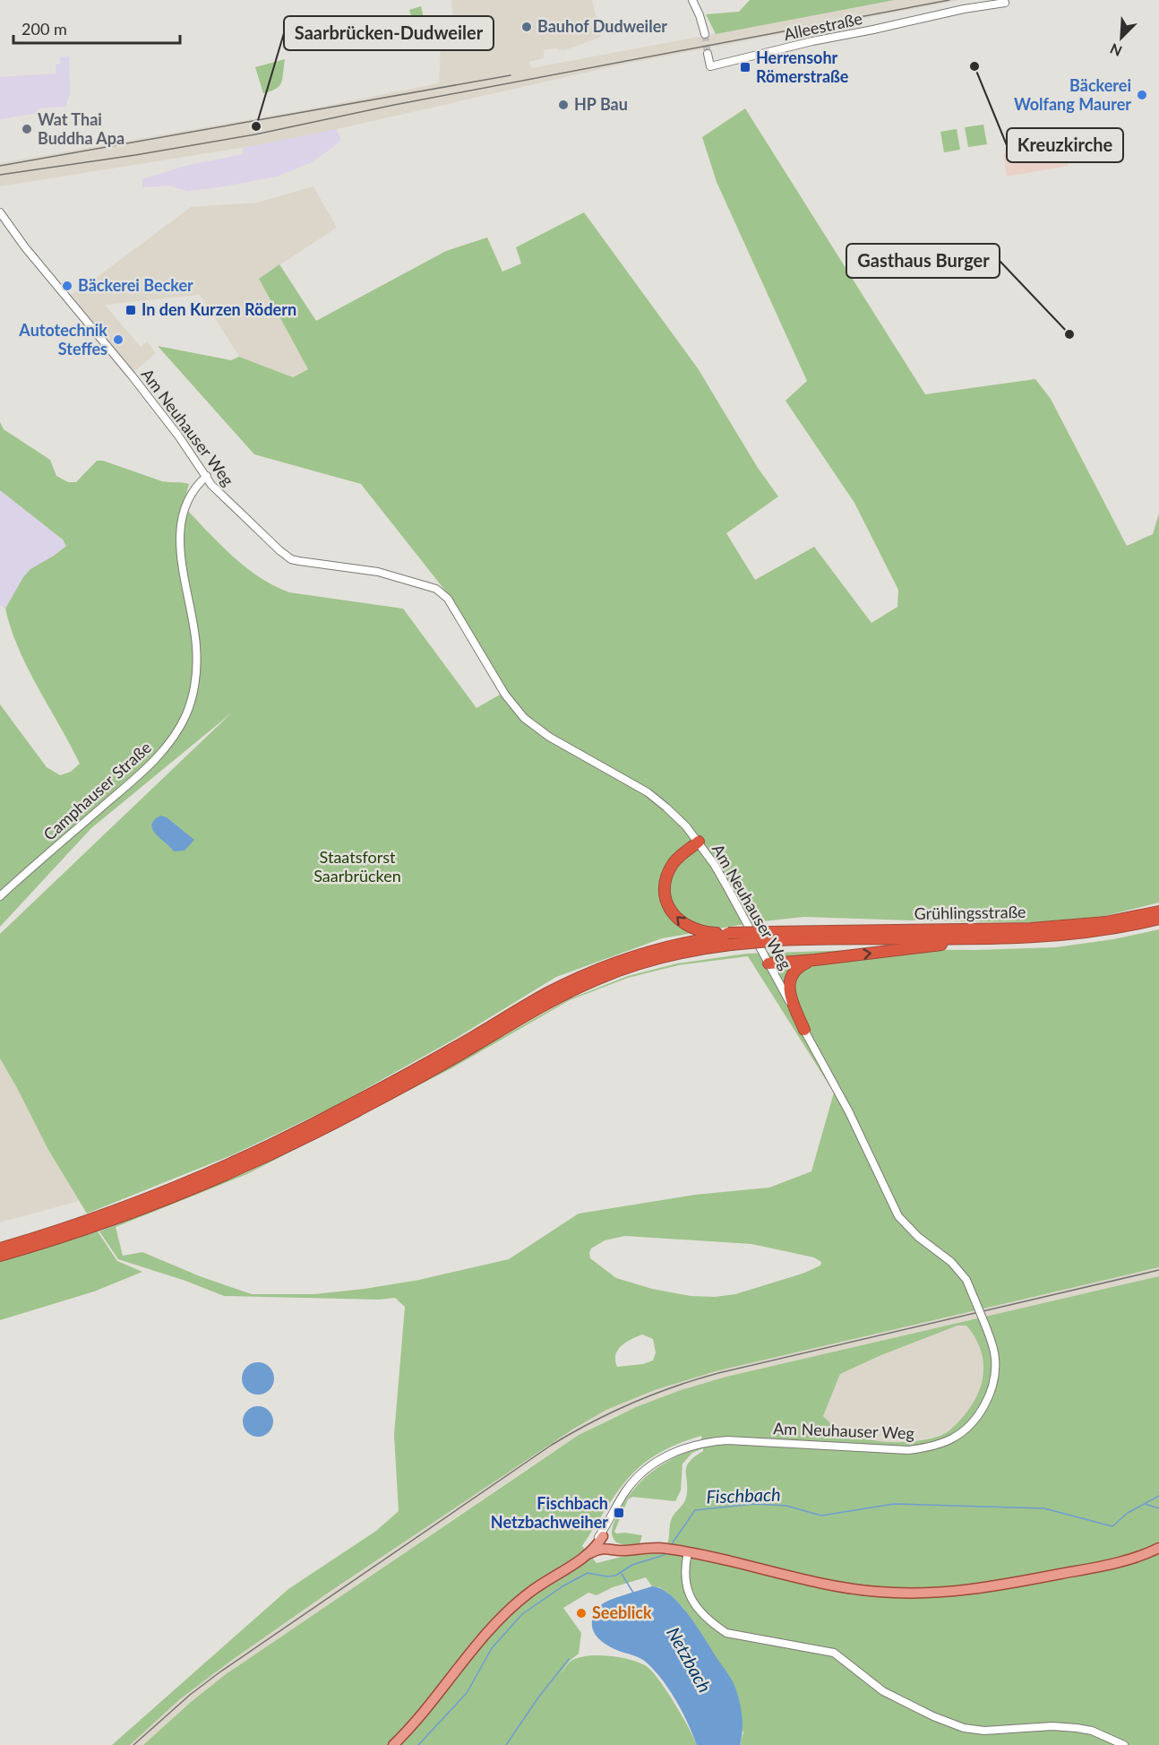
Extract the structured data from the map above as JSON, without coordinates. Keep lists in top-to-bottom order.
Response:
{
  "streets": {
    "highway": ["Grühlingsstraße"],
    "street": ["Alleestraße", "Am Neuhauser Weg", "Camphauser Straße"]
  },
  "crossings": [
    ["Am Neuhauser Weg", "Camphauser Straße"]
  ],
  "water": ["Fischbach", "Netzbach"],
  "parks": ["Staatsforst Saarbrücken"],
  "places": {
    "other": [
      "Bauhof Dudweiler",
      "Kreuzkirche",
      "Bäckerei Wolfang Maurer",
      "HP Bau",
      "Saarbrücken-Dudweiler",
      "Wat Thai Buddha Apa",
      "Bäckerei Becker",
      "Gasthaus Burger",
      "Autotechnik Steffes",
      "Seeblick"
    ],
    "transit": ["Herrensohr Römerstraße", "In den Kurzen Rödern", "Fischbach Netzbachweiher"]
  },
  "scale_bar": "200 m",
  "north": "bottom left"
}
